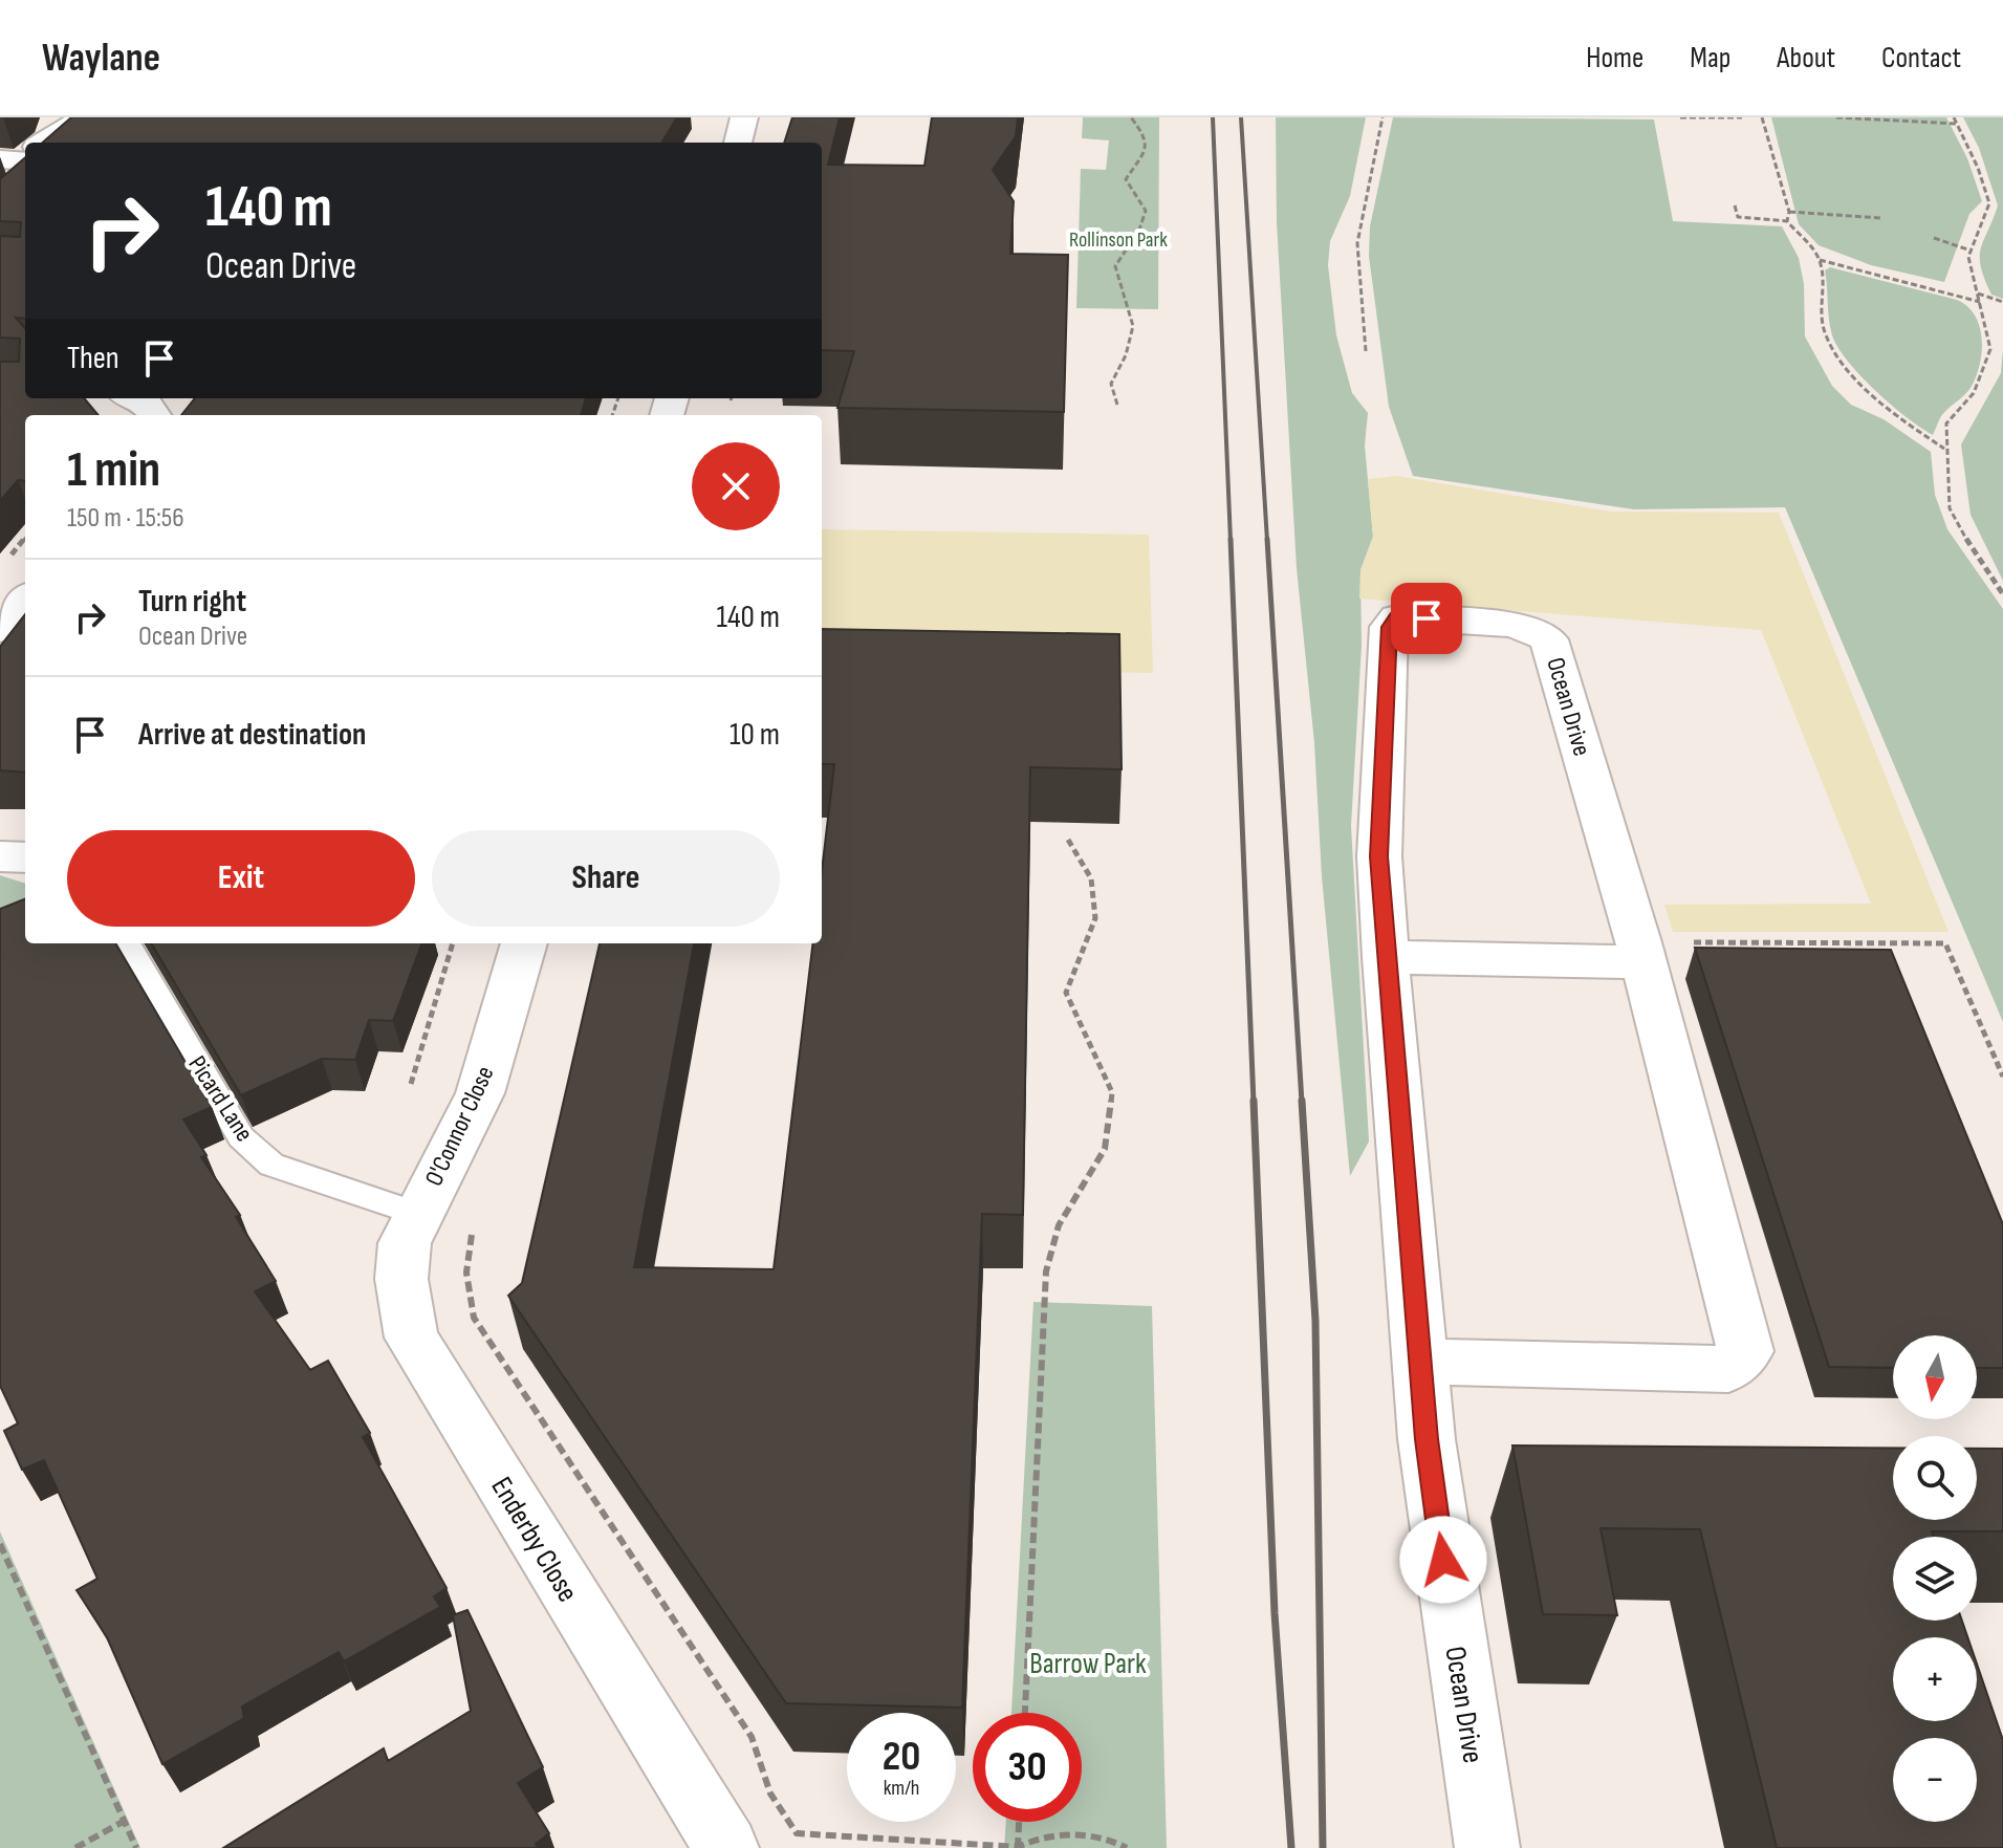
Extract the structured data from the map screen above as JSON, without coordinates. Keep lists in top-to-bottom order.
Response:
{
  "streets": {
    "street": ["Ocean Drive", "O'Connor Close", "Enderby Close"],
    "lane": ["Picard Lane"]
  },
  "crossings": [
    ["Picard Lane", "O'Connor Close"],
    ["Picard Lane", "Enderby Close"],
    ["O'Connor Close", "Enderby Close"]
  ],
  "parks": ["Rollinson Park", "Barrow Park"],
  "north": "bottom",
  "page": {
    "header": "Waylane",
    "nav": [
      "Home",
      "Map",
      "About",
      "Contact"
    ],
    "turn": ["140 m", "Ocean Drive"],
    "then": "Then",
    "heading": ["1 min", "150 m · 15:56"],
    "list": [
      {
        "name": "Turn right",
        "note": "Ocean Drive",
        "value": "140 m"
      },
      {
        "name": "Arrive at destination",
        "value": "10 m"
      }
    ],
    "buttons": ["Exit", "Share"],
    "map_buttons": ["+", "−"],
    "speed": "20 km/h",
    "limit": "30"
  }
}
